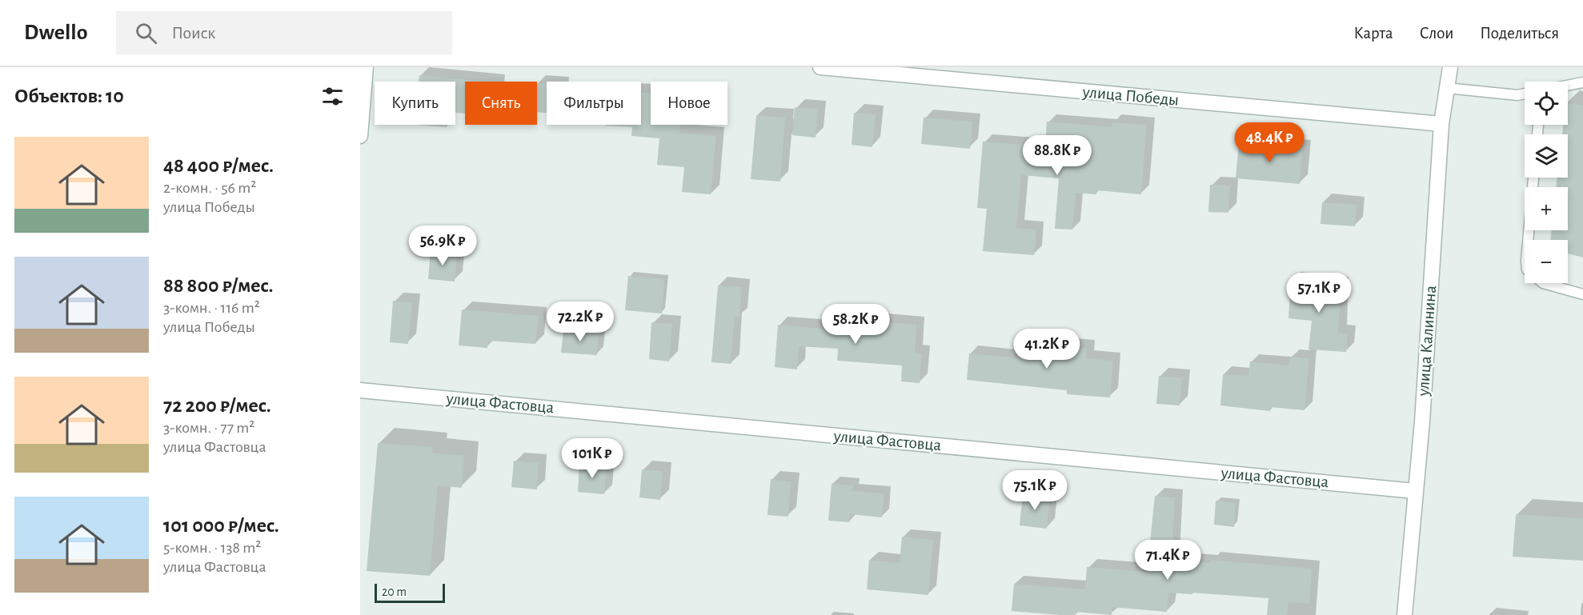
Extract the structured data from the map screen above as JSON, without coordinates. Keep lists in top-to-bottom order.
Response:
{
  "streets": {
    "street": ["улица Победы", "улица Калинина", "улица Фастовца"]
  },
  "crossings": [
    ["улица Победы", "улица Калинина"],
    ["улица Калинина", "улица Фастовца"]
  ],
  "scale_bar": "20 m",
  "page": {
    "header": "Dwello",
    "search": "Поиск",
    "nav": ["Карта", "Слои", "Поделиться"],
    "heading": "Объектов: 10",
    "map_buttons": ["+", "−"],
    "chip": [
      "Купить",
      "Снять",
      "Фильтры",
      "Новое"
    ],
    "price": [
      "48.4K ₽",
      "88.8K ₽",
      "56.9K ₽",
      "57.1K ₽",
      "72.2K ₽",
      "58.2K ₽",
      "41.2K ₽",
      "101K ₽",
      "75.1K ₽",
      "71.4K ₽"
    ],
    "list": [
      {
        "name": "48 400 ₽/мес.",
        "note": "2-комн. · 56 m² · улица Победы"
      },
      {
        "name": "88 800 ₽/мес.",
        "note": "3-комн. · 116 m² · улица Победы"
      },
      {
        "name": "72 200 ₽/мес.",
        "note": "3-комн. · 77 m² · улица Фастовца"
      },
      {
        "name": "101 000 ₽/мес.",
        "note": "5-комн. · 138 m² · улица Фастовца"
      }
    ],
    "scale": "20 m"
  }
}
